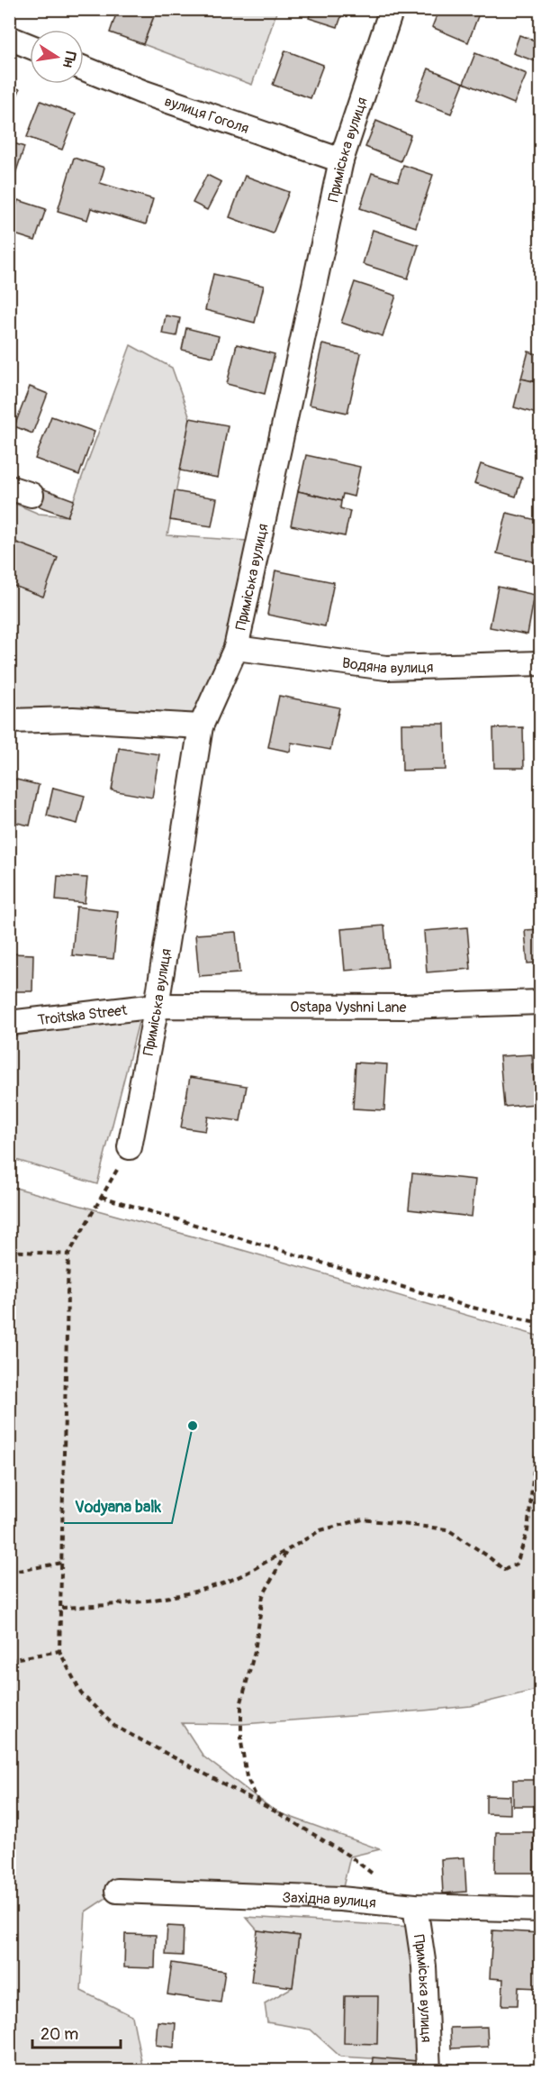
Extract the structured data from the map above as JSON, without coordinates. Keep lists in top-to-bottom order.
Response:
{
  "streets": {
    "street": [
      "вулиця Гоголя",
      "Приміська вулиця",
      "Водяна вулиця",
      "Ostapa Vyshni Lane",
      "Troitska Street",
      "Західна вулиця"
    ]
  },
  "crossings": [
    ["вулиця Гоголя", "Приміська вулиця"],
    ["Приміська вулиця", "Водяна вулиця"],
    ["Приміська вулиця", "Ostapa Vyshni Lane"],
    ["Приміська вулиця", "Troitska Street"],
    ["Приміська вулиця", "Західна вулиця"],
    ["Ostapa Vyshni Lane", "Troitska Street"]
  ],
  "places": ["Vodyana balk"],
  "scale_bar": "20 m",
  "north": "right"
}
